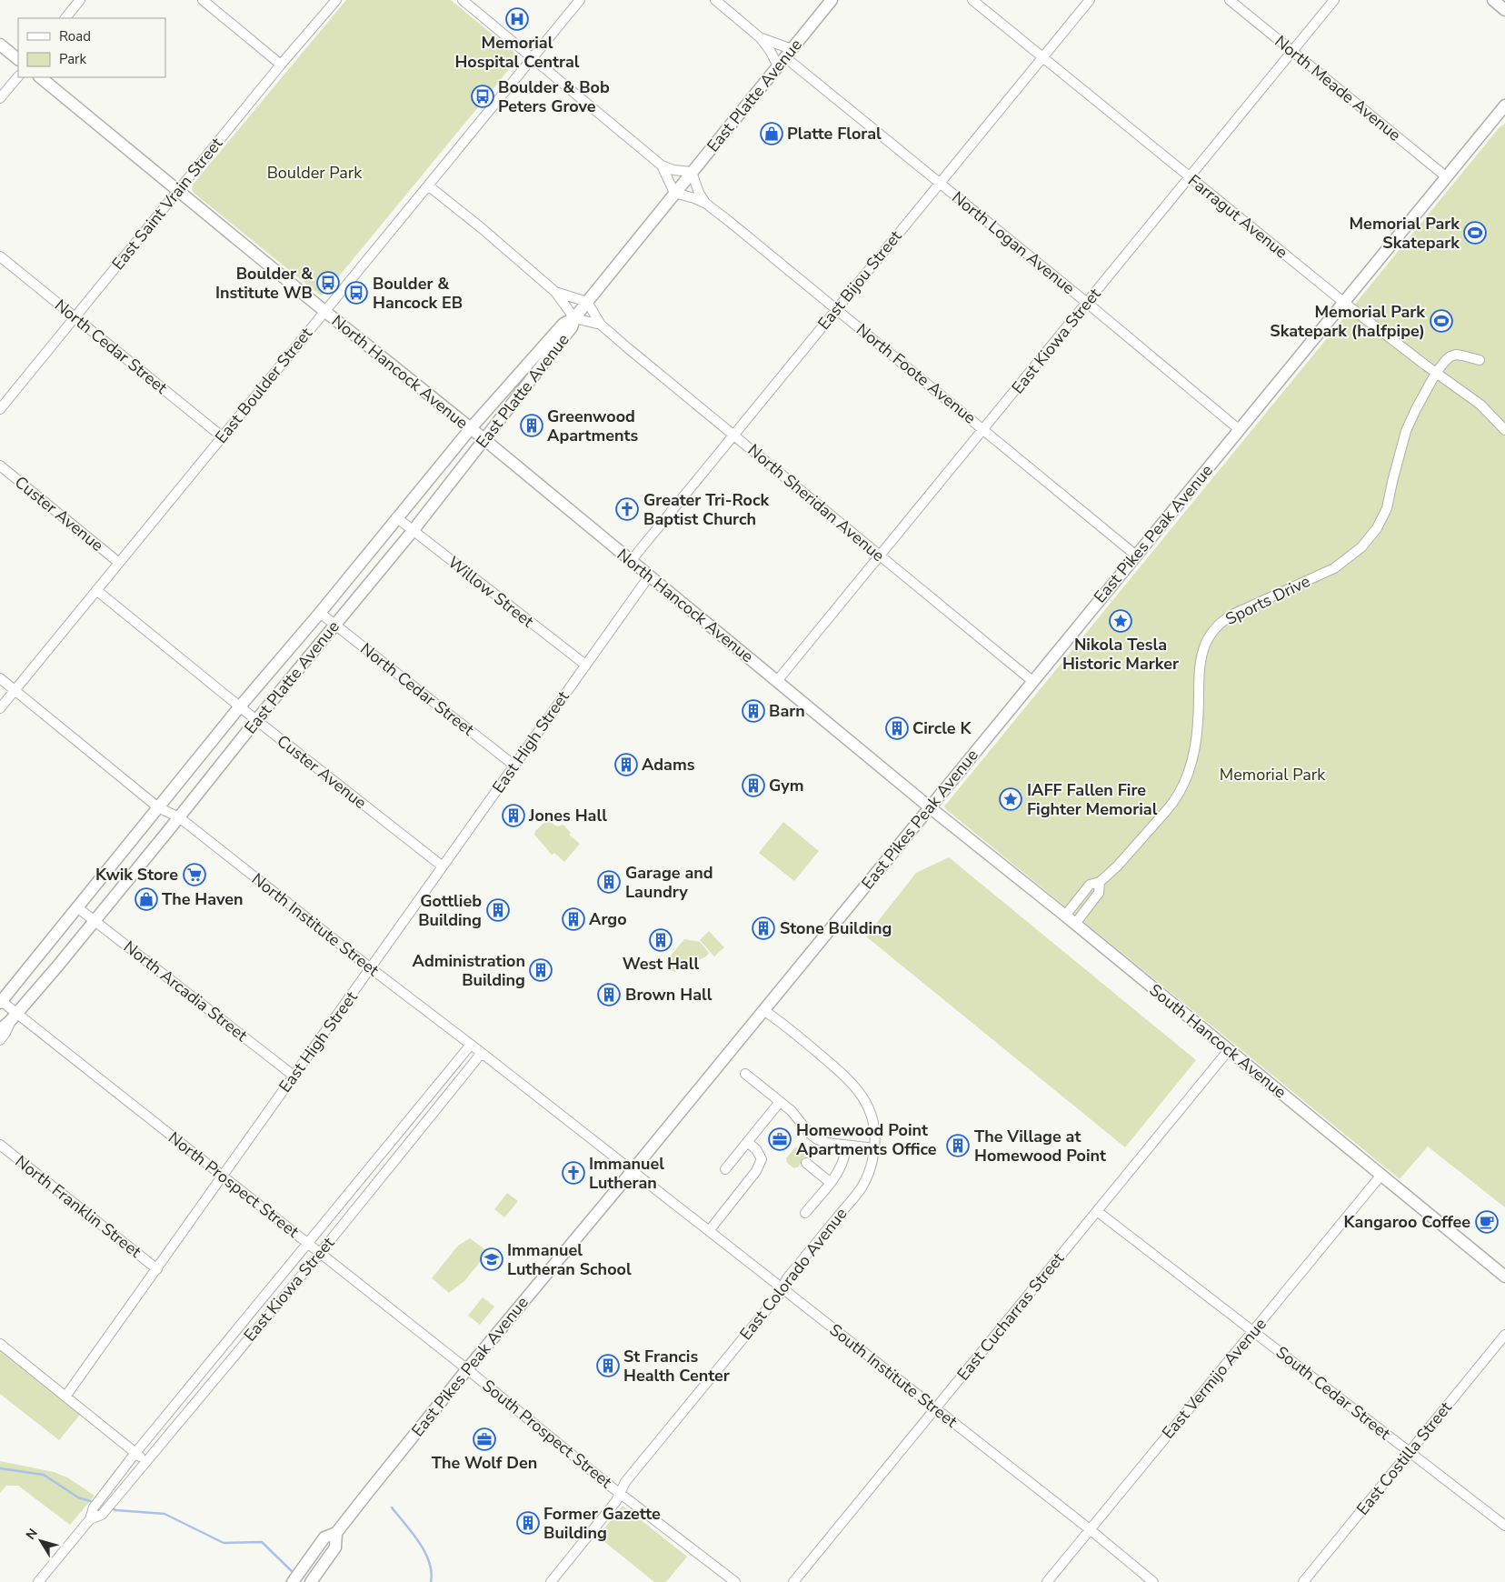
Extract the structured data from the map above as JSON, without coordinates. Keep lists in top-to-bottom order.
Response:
{
  "streets": {
    "main road": [
      "East Platte Avenue",
      "North Hancock Avenue",
      "East Pikes Peak Avenue",
      "South Hancock Avenue"
    ],
    "street": [
      "North Meade Avenue",
      "East Saint Vrain Street",
      "Farragut Avenue",
      "North Logan Avenue",
      "East Bijou Street",
      "East Kiowa Street",
      "North Cedar Street",
      "North Foote Avenue",
      "East Boulder Street",
      "North Sheridan Avenue",
      "Custer Avenue",
      "Willow Street",
      "Sports Drive",
      "East High Street",
      "North Institute Street",
      "North Arcadia Street",
      "North Prospect Street",
      "North Franklin Street",
      "East Colorado Avenue",
      "East Cucharras Street",
      "South Institute Street",
      "East Vermijo Avenue",
      "South Cedar Street",
      "South Prospect Street",
      "East Costilla Street"
    ]
  },
  "crossings": [
    ["North Meade Avenue", "East Kiowa Street"],
    ["North Meade Avenue", "East Pikes Peak Avenue"],
    ["East Platte Avenue", "North Logan Avenue"],
    ["East Platte Avenue", "North Cedar Street"],
    ["East Platte Avenue", "North Hancock Avenue"],
    ["East Platte Avenue", "North Foote Avenue"],
    ["East Platte Avenue", "North Sheridan Avenue"],
    ["East Platte Avenue", "Custer Avenue"],
    ["East Platte Avenue", "Willow Street"],
    ["East Platte Avenue", "North Institute Street"],
    ["East Platte Avenue", "North Arcadia Street"],
    ["East Platte Avenue", "North Prospect Street"],
    ["East Saint Vrain Street", "North Cedar Street"],
    ["East Saint Vrain Street", "North Hancock Avenue"],
    ["Farragut Avenue", "East Bijou Street"],
    ["Farragut Avenue", "East Kiowa Street"],
    ["Farragut Avenue", "East Pikes Peak Avenue"],
    ["Farragut Avenue", "Sports Drive"],
    ["North Logan Avenue", "East Bijou Street"],
    ["North Logan Avenue", "East Kiowa Street"],
    ["North Logan Avenue", "East Pikes Peak Avenue"],
    ["East Bijou Street", "North Hancock Avenue"],
    ["East Bijou Street", "North Foote Avenue"],
    ["East Bijou Street", "North Sheridan Avenue"],
    ["East Kiowa Street", "North Hancock Avenue"],
    ["East Kiowa Street", "North Foote Avenue"],
    ["East Kiowa Street", "North Sheridan Avenue"],
    ["East Kiowa Street", "North Institute Street"],
    ["East Kiowa Street", "North Prospect Street"],
    ["North Cedar Street", "East Boulder Street"],
    ["North Cedar Street", "East High Street"],
    ["North Hancock Avenue", "East Boulder Street"],
    ["North Hancock Avenue", "East Pikes Peak Avenue"],
    ["North Hancock Avenue", "East High Street"],
    ["North Hancock Avenue", "South Hancock Avenue"],
    ["North Foote Avenue", "East Pikes Peak Avenue"],
    ["East Boulder Street", "Custer Avenue"],
    ["East Boulder Street", "North Institute Street"],
    ["North Sheridan Avenue", "East Pikes Peak Avenue"],
    ["Custer Avenue", "East High Street"],
    ["East Pikes Peak Avenue", "North Institute Street"],
    ["East Pikes Peak Avenue", "South Hancock Avenue"],
    ["East Pikes Peak Avenue", "North Prospect Street"],
    ["East Pikes Peak Avenue", "East Colorado Avenue"],
    ["East Pikes Peak Avenue", "South Institute Street"],
    ["East Pikes Peak Avenue", "South Prospect Street"],
    ["Willow Street", "East High Street"],
    ["Sports Drive", "South Hancock Avenue"],
    ["East High Street", "North Institute Street"],
    ["East High Street", "North Arcadia Street"],
    ["East High Street", "North Prospect Street"],
    ["East High Street", "North Franklin Street"],
    ["North Institute Street", "South Institute Street"],
    ["South Hancock Avenue", "East Cucharras Street"],
    ["South Hancock Avenue", "East Vermijo Avenue"],
    ["North Prospect Street", "South Prospect Street"],
    ["East Colorado Avenue", "South Institute Street"],
    ["East Colorado Avenue", "South Prospect Street"],
    ["East Cucharras Street", "South Institute Street"],
    ["East Cucharras Street", "South Cedar Street"],
    ["South Institute Street", "East Vermijo Avenue"],
    ["East Vermijo Avenue", "South Cedar Street"],
    ["South Cedar Street", "East Costilla Street"]
  ],
  "parks": ["Boulder Park", "Memorial Park"],
  "places": {
    "hospital": ["Memorial Hospital Central"],
    "bus stop": ["Boulder & Bob Peters Grove", "Boulder & Institute WB", "Boulder & Hancock EB"],
    "shop": ["Platte Floral", "The Haven"],
    "sports": ["Memorial Park Skatepark", "Memorial Park Skatepark (halfpipe)"],
    "building": [
      "Greenwood Apartments",
      "Barn",
      "Circle K",
      "Adams",
      "Gym",
      "Jones Hall",
      "Garage and Laundry",
      "Gottlieb Building",
      "Argo",
      "Stone Building",
      "West Hall",
      "Administration Building",
      "Brown Hall",
      "The Village at Homewood Point",
      "St Francis Health Center",
      "Former Gazette Building"
    ],
    "church": ["Greater Tri-Rock Baptist Church", "Immanuel Lutheran"],
    "place": ["Nikola Tesla Historic Marker", "IAFF Fallen Fire Fighter Memorial"],
    "supermarket": ["Kwik Store"],
    "office": ["Homewood Point Apartments Office", "The Wolf Den"],
    "cafe": ["Kangaroo Coffee"],
    "school or university": ["Immanuel Lutheran School"]
  },
  "legend": ["Road", "Park"],
  "north": "top left"
}
